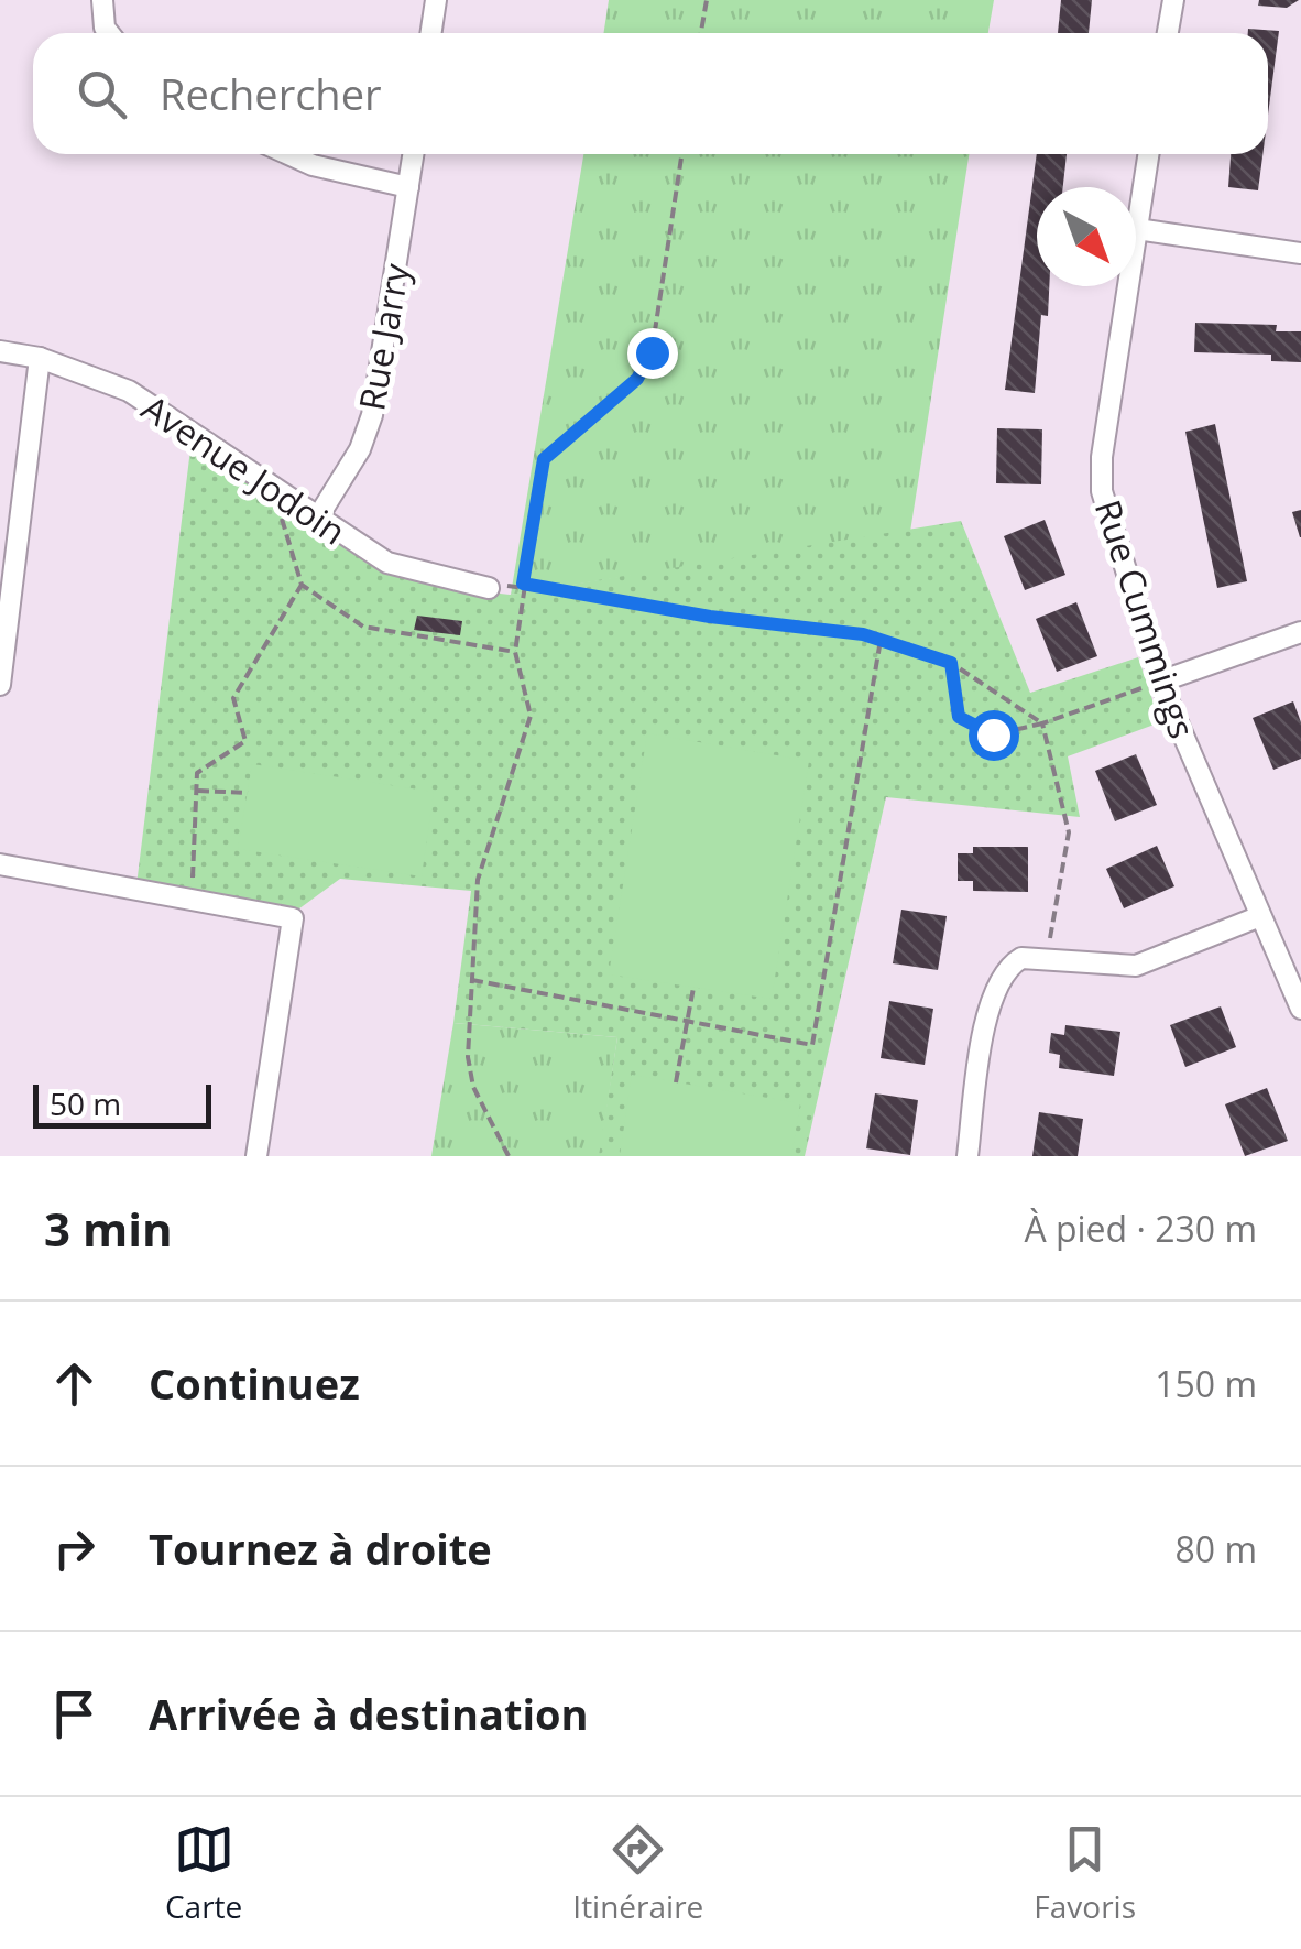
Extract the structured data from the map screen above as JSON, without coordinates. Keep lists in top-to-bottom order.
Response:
{
  "streets": {
    "street": ["Rue Jarry", "Avenue Jodoin", "Rue Cummings"]
  },
  "crossings": [
    ["Rue Jarry", "Avenue Jodoin"]
  ],
  "scale_bar": "50 m",
  "north": "bottom right",
  "page": {
    "search": "Rechercher",
    "scale": "50 m",
    "heading": ["3 min", "À pied · 230 m"],
    "list": [
      ["Continuez", "150 m"],
      ["Tournez à droite", "80 m"],
      "Arrivée à destination"
    ],
    "nav": ["Carte", "Itinéraire", "Favoris"]
  }
}
